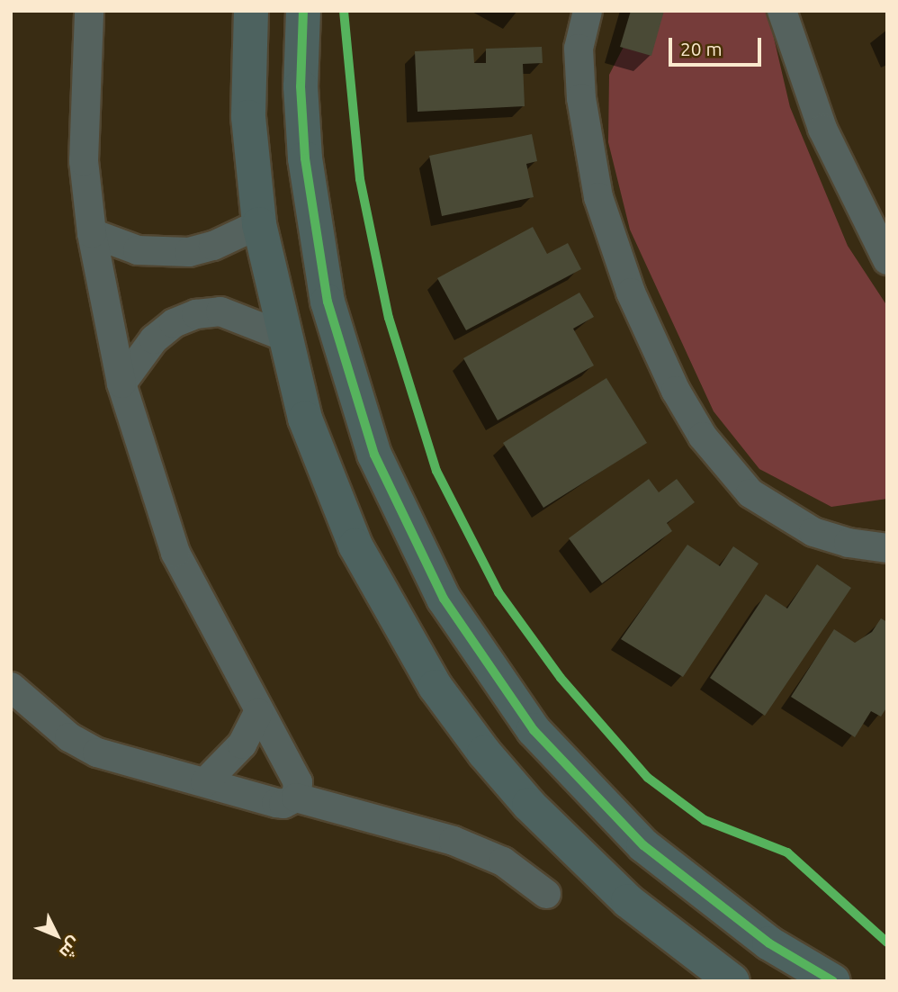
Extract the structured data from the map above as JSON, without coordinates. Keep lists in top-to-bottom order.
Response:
{
  "scale_bar": "20 m",
  "north": "bottom right"
}
